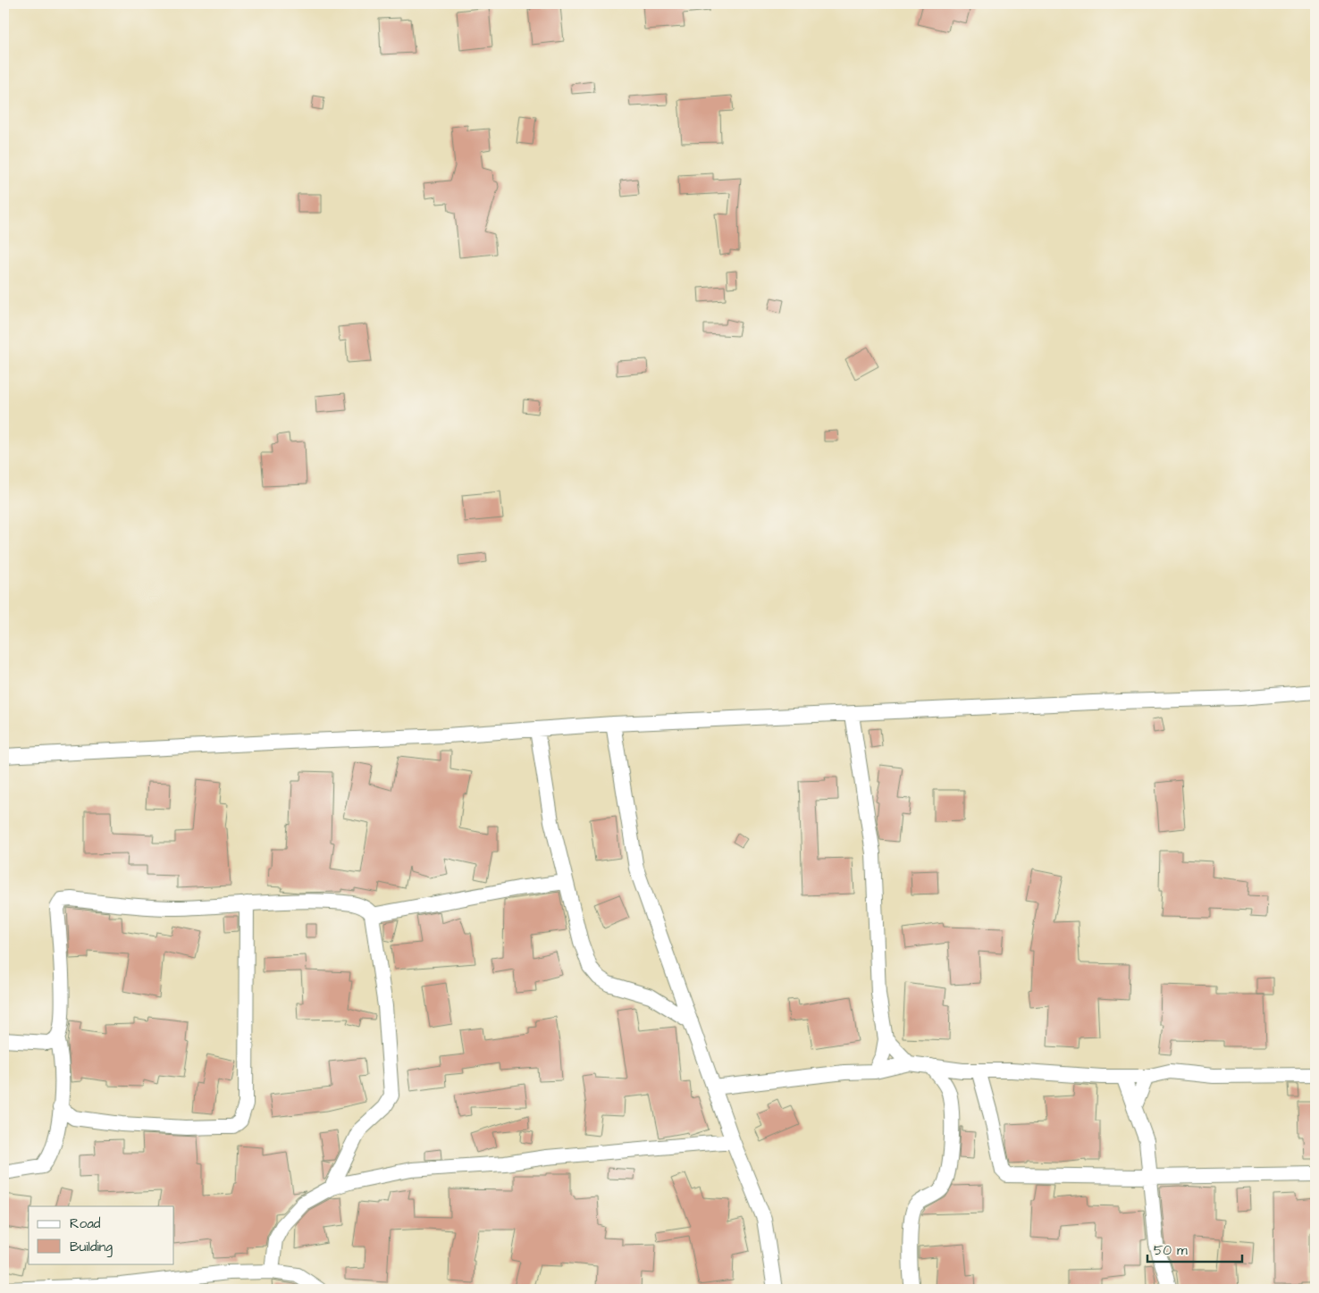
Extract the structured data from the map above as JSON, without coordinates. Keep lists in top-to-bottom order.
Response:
{
  "legend": ["Road", "Building"],
  "scale_bar": "50 m"
}
